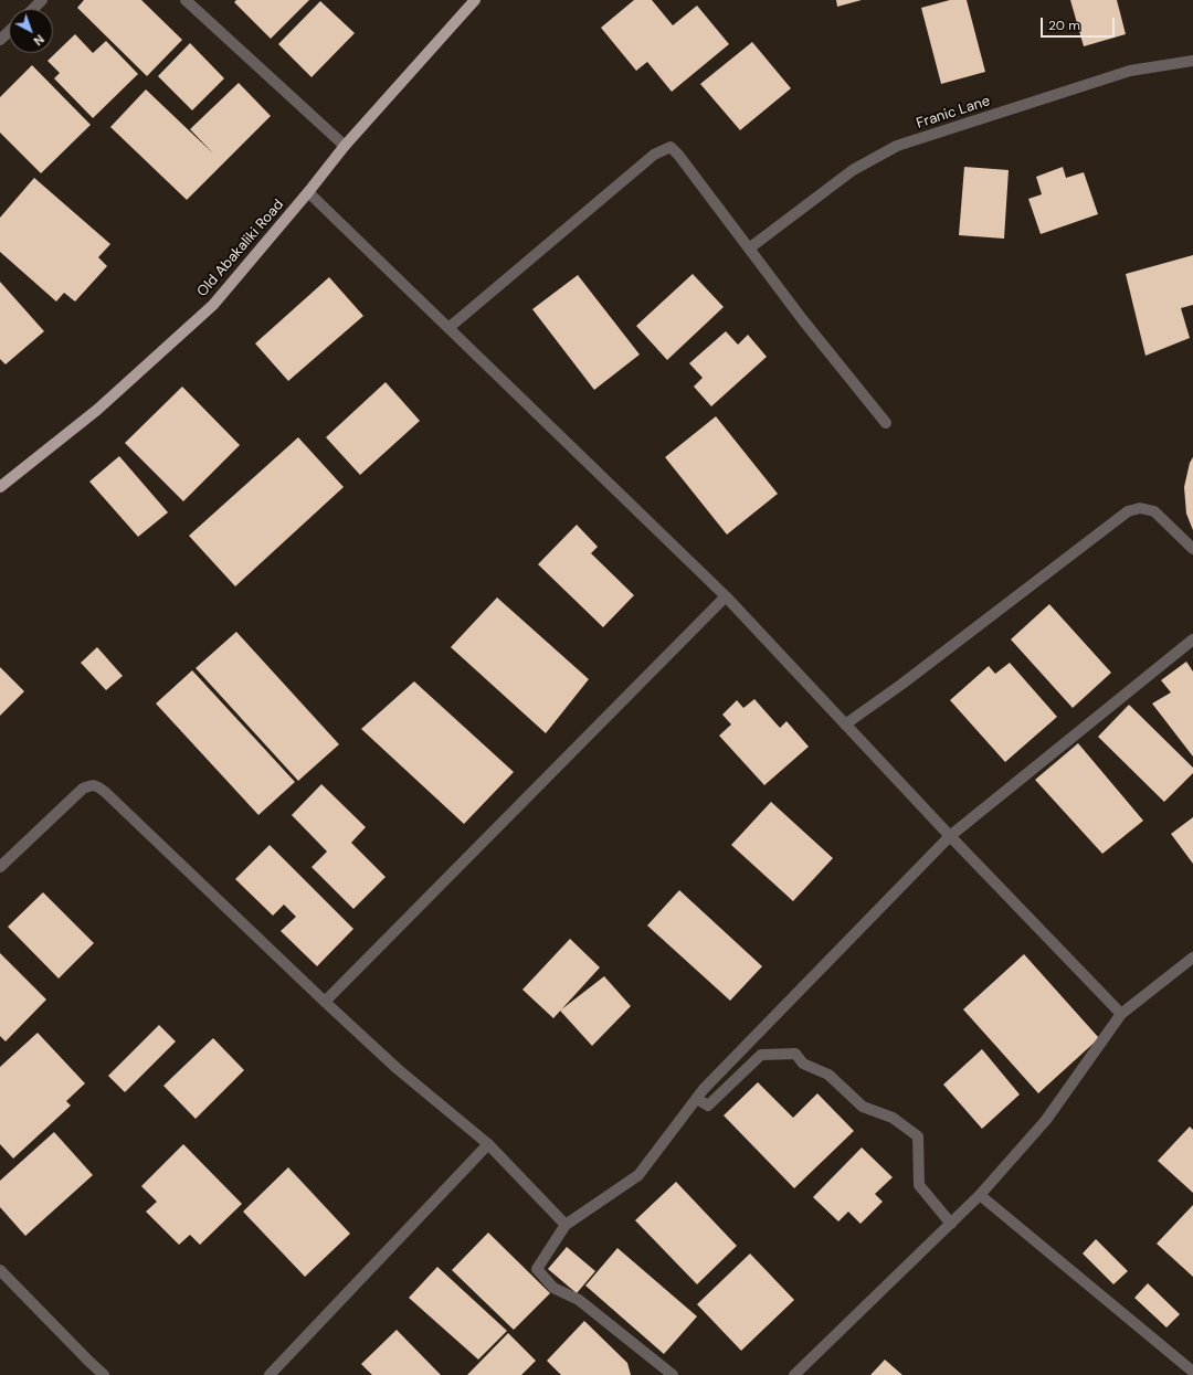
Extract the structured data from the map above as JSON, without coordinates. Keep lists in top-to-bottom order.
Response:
{
  "streets": {
    "main road": ["Old Abakaliki Road"],
    "street": ["Franic Lane"]
  },
  "scale_bar": "20 m",
  "north": "bottom right"
}
